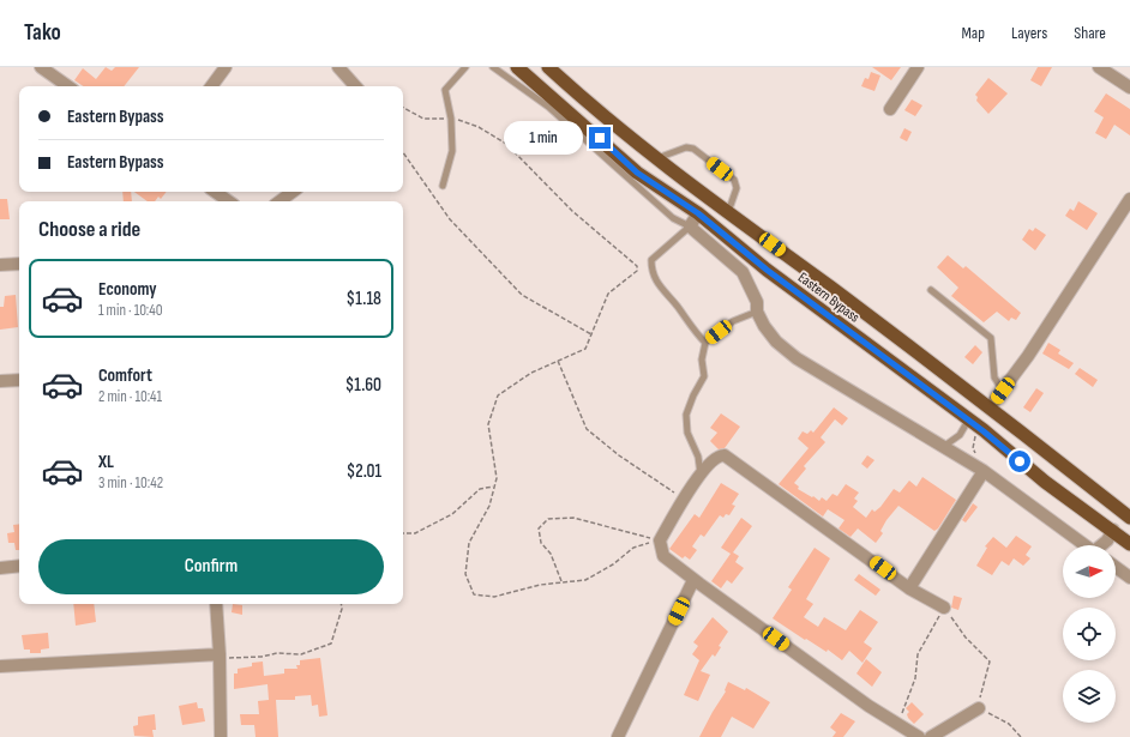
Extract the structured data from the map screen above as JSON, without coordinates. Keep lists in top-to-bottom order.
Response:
{
  "streets": {
    "main road": ["Eastern Bypass"]
  },
  "north": "right",
  "page": {
    "header": "Tako",
    "nav": ["Map", "Layers", "Share"],
    "banner": ["Eastern Bypass", "Eastern Bypass"],
    "bubble": "1 min",
    "heading": "Choose a ride",
    "list": [
      {
        "name": "Economy",
        "note": "1 min · 10:40",
        "value": "$1.18"
      },
      {
        "name": "Comfort",
        "note": "2 min · 10:41",
        "value": "$1.60"
      },
      {
        "name": "XL",
        "note": "3 min · 10:42",
        "value": "$2.01"
      }
    ],
    "buttons": "Confirm"
  }
}
